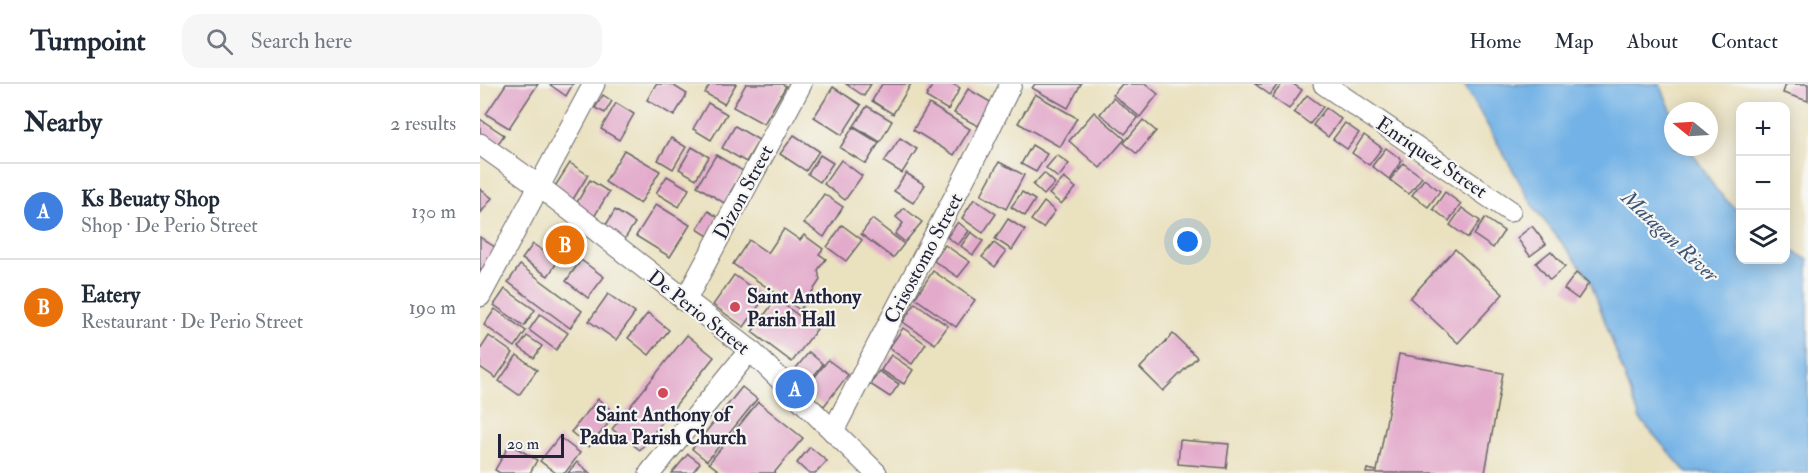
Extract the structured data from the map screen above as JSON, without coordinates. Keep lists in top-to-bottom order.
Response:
{
  "streets": {
    "street": [
      "Enriquez Street",
      "Dizon Street",
      "Crisostomo Street",
      "De Perio Street"
    ]
  },
  "crossings": [
    ["Dizon Street", "De Perio Street"],
    ["Crisostomo Street", "De Perio Street"]
  ],
  "water": ["Matagan River"],
  "places": ["Saint Anthony Parish Hall", "Saint Anthony of Padua Parish Church"],
  "scale_bar": "20 m",
  "north": "left",
  "page": {
    "header": "Turnpoint",
    "search": "Search here",
    "nav": [
      "Home",
      "Map",
      "About",
      "Contact"
    ],
    "heading": ["Nearby", "2 results"],
    "map_buttons": ["+", "−"],
    "list": [
      {
        "mark": "A",
        "name": "Ks Beuaty Shop",
        "note": "Shop · De Perio Street",
        "value": "130 m"
      },
      {
        "mark": "B",
        "name": "Eatery",
        "note": "Restaurant · De Perio Street",
        "value": "190 m"
      }
    ],
    "pins": ["B", "A"],
    "scale": "20 m"
  }
}
